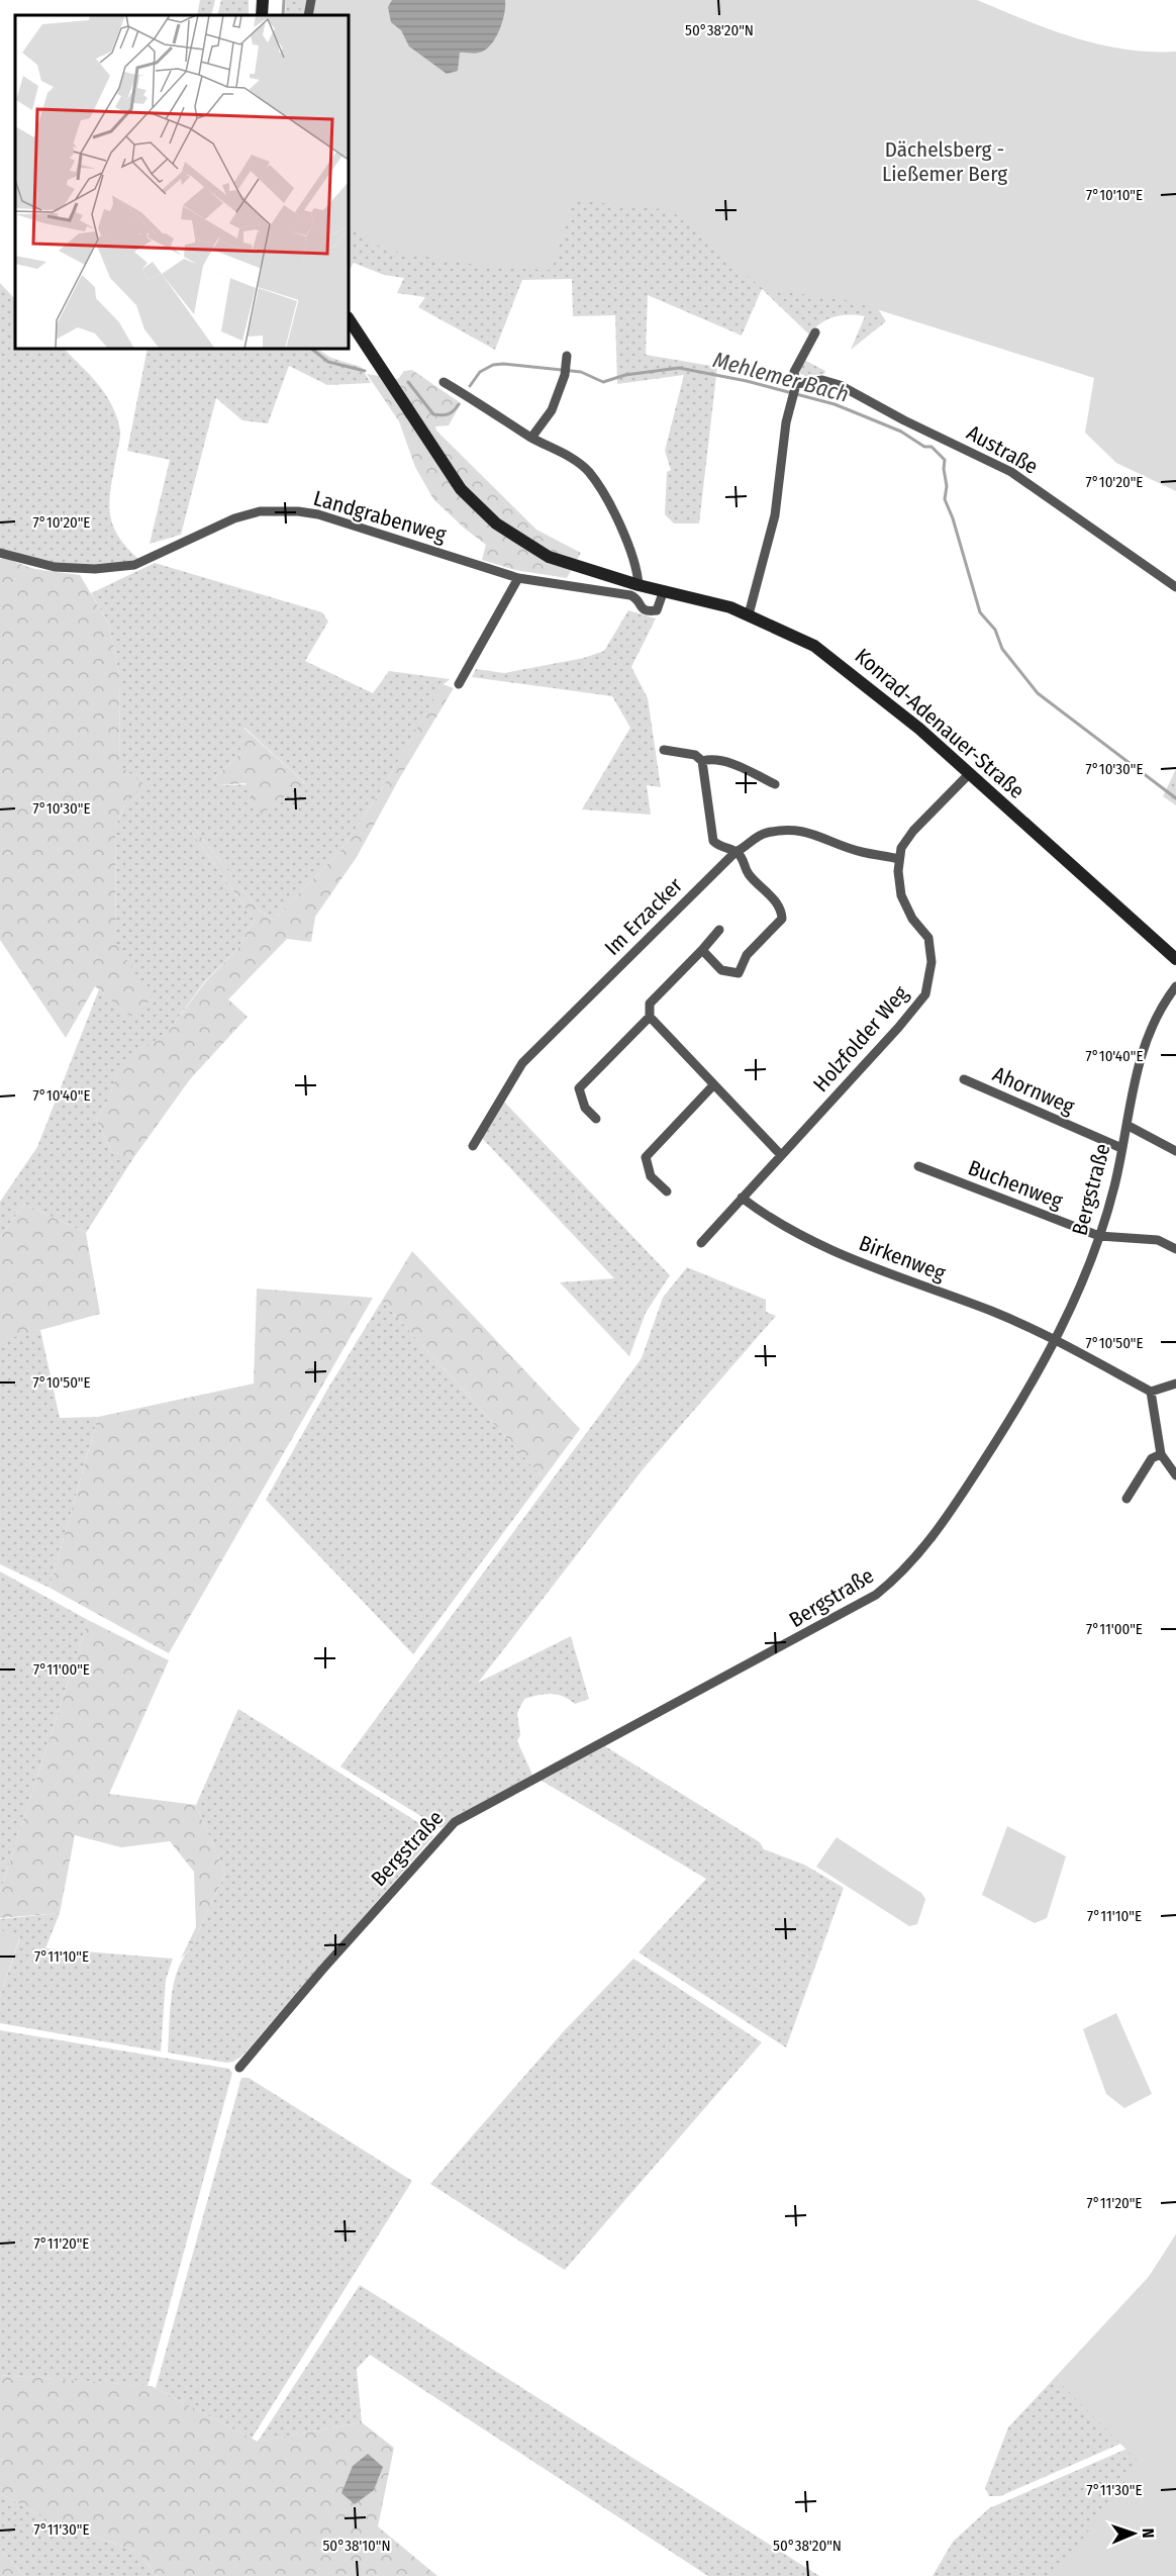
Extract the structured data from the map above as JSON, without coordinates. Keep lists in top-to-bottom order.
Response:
{
  "streets": {
    "main road": ["Konrad-Adenauer-Straße"],
    "street": [
      "Austraße",
      "Landgrabenweg",
      "Im Erzacker",
      "Holzfolder Weg",
      "Ahornweg",
      "Buchenweg",
      "Bergstraße",
      "Birkenweg"
    ]
  },
  "crossings": [
    ["Landgrabenweg", "Konrad-Adenauer-Straße"],
    ["Konrad-Adenauer-Straße", "Holzfolder Weg"],
    ["Im Erzacker", "Holzfolder Weg"],
    ["Holzfolder Weg", "Birkenweg"],
    ["Ahornweg", "Bergstraße"],
    ["Buchenweg", "Bergstraße"],
    ["Bergstraße", "Birkenweg"]
  ],
  "water": ["Mehlemer Bach"],
  "parks": ["Dächelsberg - Ließemer Berg"],
  "north": "right",
  "coordinates": [
    "50°38'20\"N",
    "7°10'10\"E",
    "7°10'20\"E",
    "7°10'30\"E",
    "7°10'40\"E",
    "7°10'50\"E",
    "7°11'00\"E",
    "7°11'10\"E",
    "7°11'20\"E",
    "7°11'30\"E",
    "50°38'10\"N"
  ]
}
